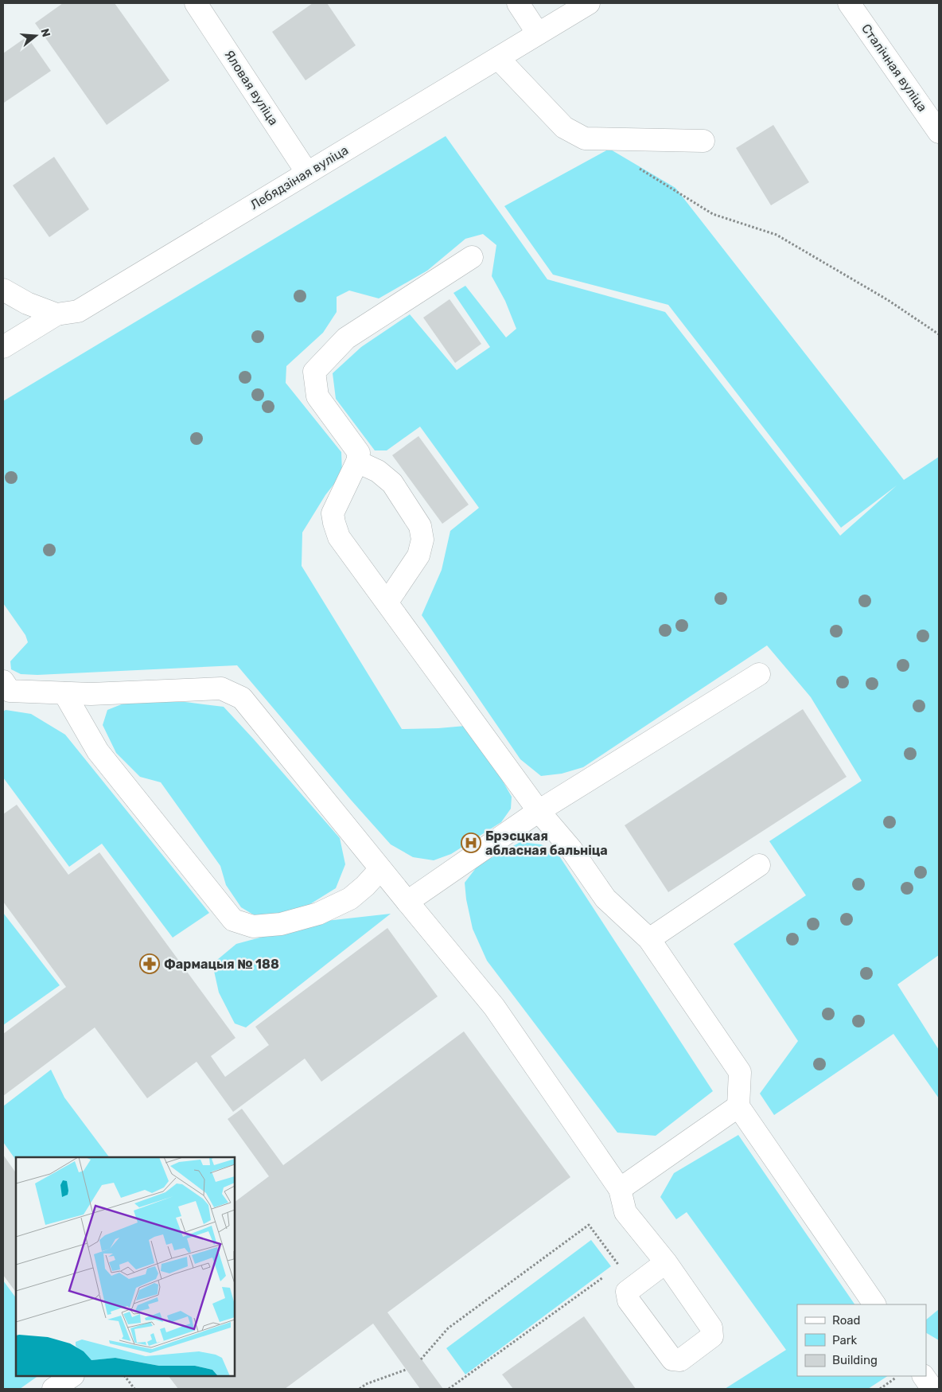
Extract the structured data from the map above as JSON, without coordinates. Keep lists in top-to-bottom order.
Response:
{
  "streets": {
    "street": ["Сталічная вуліца", "Яловая вуліца", "Лебядзіная вуліца"]
  },
  "crossings": [
    ["Яловая вуліца", "Лебядзіная вуліца"]
  ],
  "places": {
    "hospital": ["Брэсцкая абласная бальніца"],
    "pharmacy": ["Фармацыя № 188"]
  },
  "legend": ["Road", "Park", "Building"],
  "north": "right"
}
